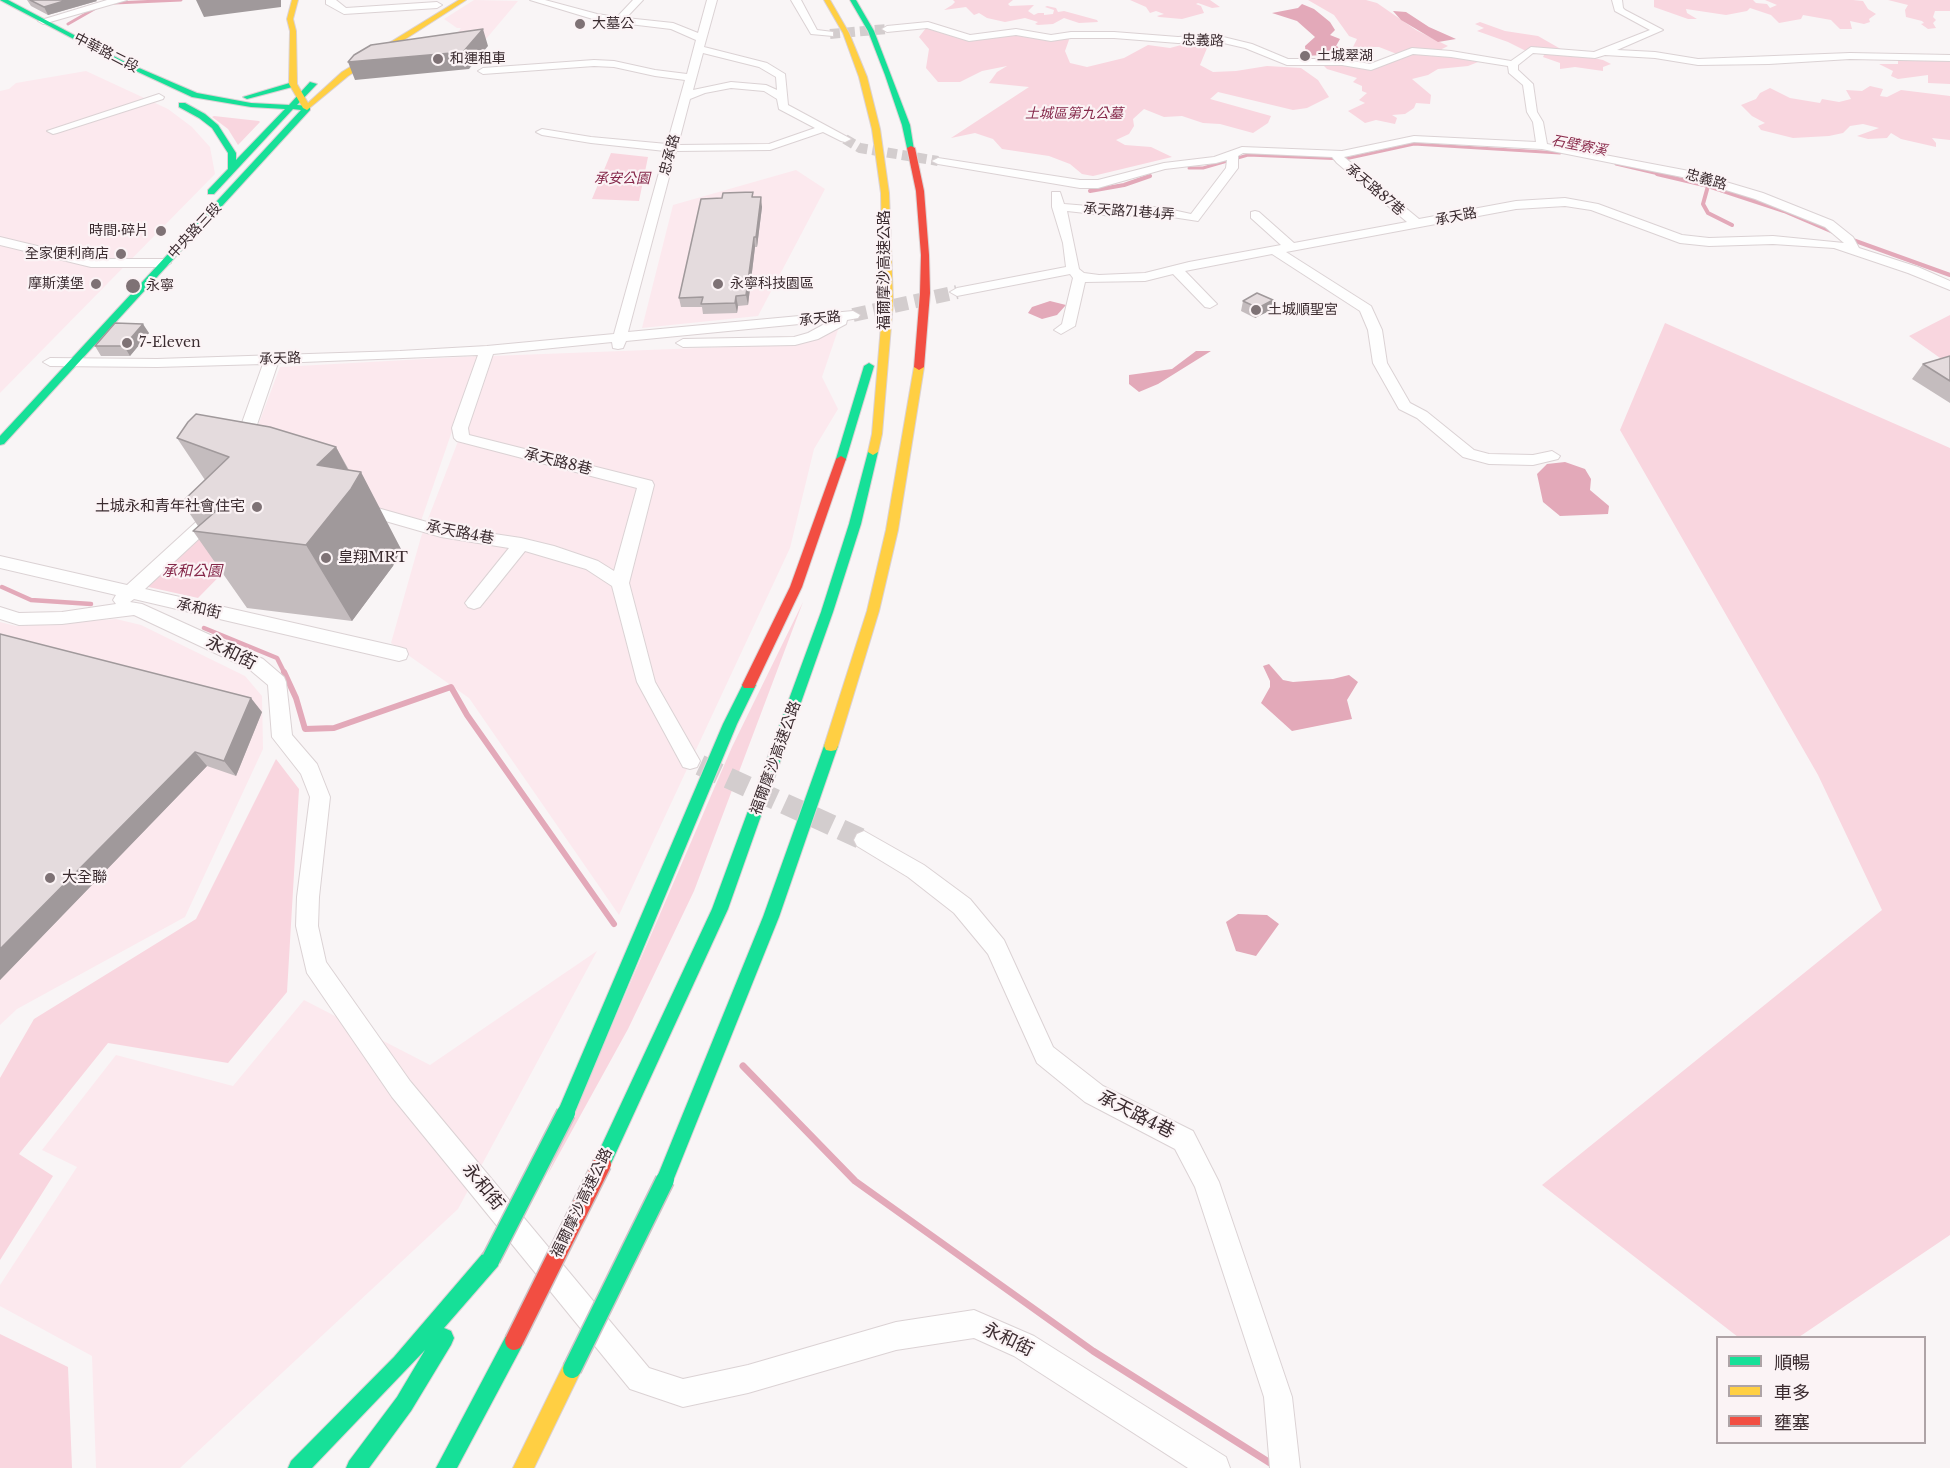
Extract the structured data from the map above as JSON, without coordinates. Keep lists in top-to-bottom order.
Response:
{
  "streets": {
    "main road": ["中華路二段", "中央路三段", "福爾摩沙高速公路"],
    "street": [
      "忠義路",
      "忠承路",
      "承天路87巷",
      "承天路71巷4弄",
      "承天路",
      "承天路8巷",
      "承天路4巷",
      "承和街",
      "永和街"
    ]
  },
  "crossings": [
    ["忠義路", "承天路87巷"],
    ["忠義路", "承天路71巷4弄"],
    ["忠義路", "承天路"],
    ["忠承路", "承天路"],
    ["承天路87巷", "承天路"],
    ["承天路", "中央路三段"],
    ["承天路", "承天路8巷"],
    ["承天路8巷", "承天路4巷"],
    ["承和街", "永和街"]
  ],
  "water": ["石壁寮溪"],
  "parks": ["土城區第九公墓", "承安公園", "承和公園"],
  "places": [
    "大墓公",
    "土城翠湖",
    "和運租車",
    "時間·碎片",
    "全家便利商店",
    "摩斯漢堡",
    "永寧科技園區",
    "永寧",
    "土城順聖宮",
    "7-Eleven",
    "土城永和青年社會住宅",
    "皇翔MRT",
    "大全聯"
  ],
  "legend": ["順暢", "車多", "壅塞"]
}
